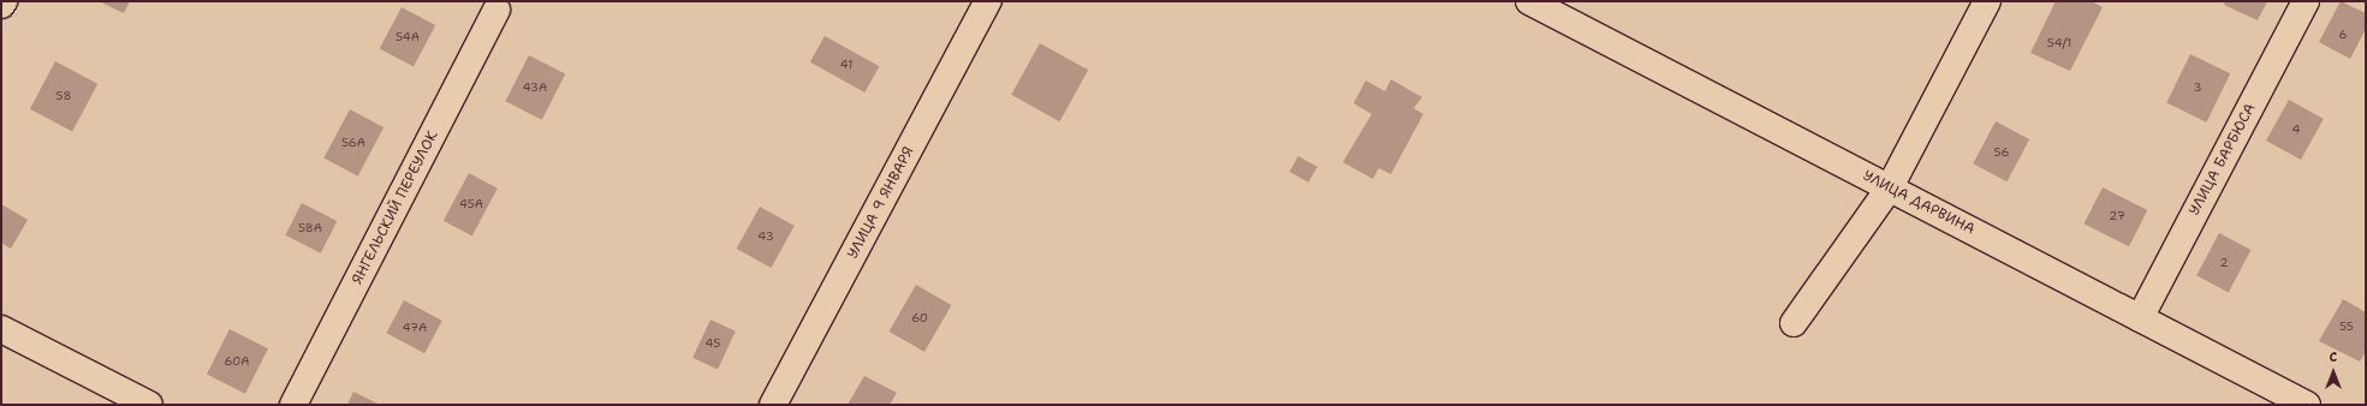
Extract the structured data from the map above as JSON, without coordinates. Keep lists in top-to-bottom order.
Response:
{
  "streets": {
    "street": [
      "УЛИЦА БАРБЮСА",
      "УЛИЦА 9 ЯНВАРЯ",
      "УЛИЦА ДАРВИНА",
      "ЯНГЕЛЬСКИЙ ПЕРЕУЛОК"
    ]
  },
  "crossings": [
    ["УЛИЦА БАРБЮСА", "УЛИЦА ДАРВИНА"]
  ],
  "house_numbers": [
    "6",
    "54А",
    "54/1",
    "41",
    "43А",
    "3",
    "58",
    "4",
    "56А",
    "56",
    "45А",
    "27",
    "58А",
    "43",
    "2",
    "60",
    "55",
    "47А",
    "45",
    "60А"
  ],
  "north": "top"
}
